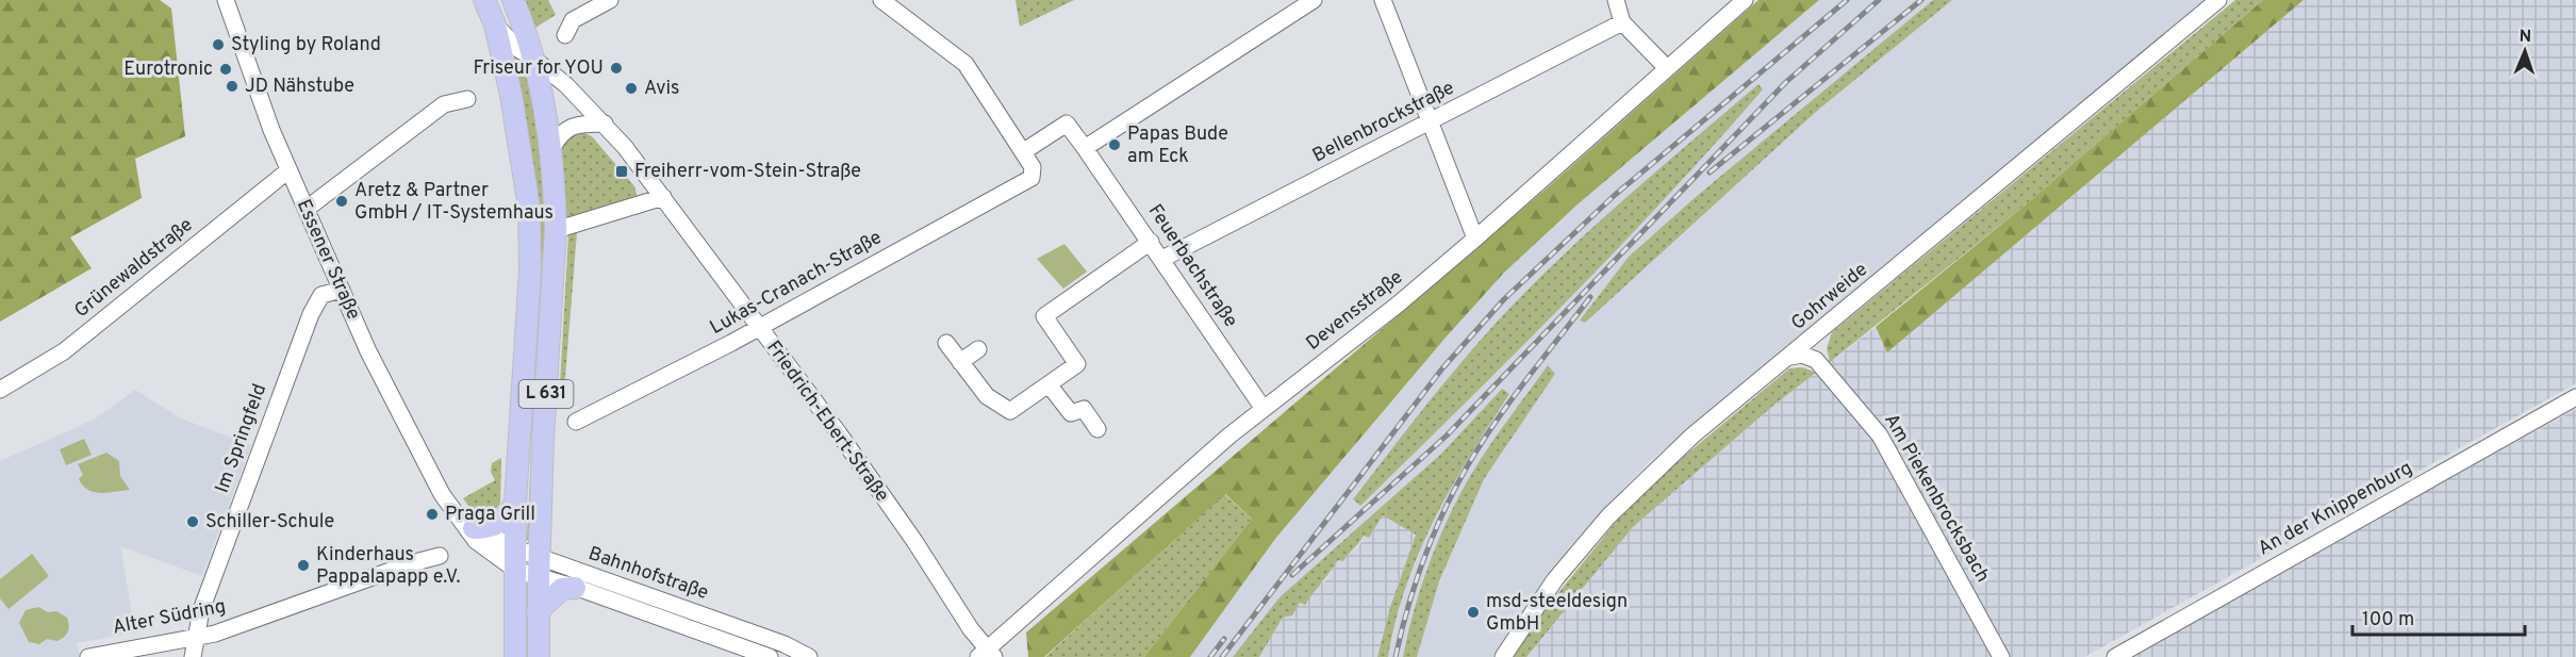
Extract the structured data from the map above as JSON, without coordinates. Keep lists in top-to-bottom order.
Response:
{
  "streets": {
    "main road": ["L 631", "Friedrich-Ebert-Straße"],
    "street": [
      "Bellenbrockstraße",
      "Essener Straße",
      "Feuerbachstraße",
      "Grünewaldstraße",
      "Lukas-Cranach-Straße",
      "Gohrweide",
      "Devensstraße",
      "Im Springfeld",
      "Am Piekenbrocksbach",
      "An der Knippenburg",
      "Bahnhofstraße",
      "Alter Südring"
    ]
  },
  "crossings": [
    ["Bellenbrockstraße", "Feuerbachstraße"],
    ["Essener Straße", "Grünewaldstraße"],
    ["Essener Straße", "L 631"],
    ["Essener Straße", "Im Springfeld"],
    ["Essener Straße", "Bahnhofstraße"],
    ["Feuerbachstraße", "Devensstraße"],
    ["Lukas-Cranach-Straße", "Friedrich-Ebert-Straße"],
    ["Gohrweide", "Am Piekenbrocksbach"],
    ["Devensstraße", "Friedrich-Ebert-Straße"],
    ["L 631", "Friedrich-Ebert-Straße"],
    ["L 631", "Bahnhofstraße"],
    ["Im Springfeld", "Alter Südring"]
  ],
  "places": {
    "other": [
      "Styling by Roland",
      "Friseur for YOU",
      "Eurotronic",
      "JD Nähstube",
      "Avis",
      "Papas Bude am Eck",
      "Aretz & Partner GmbH / IT-Systemhaus",
      "Praga Grill",
      "Schiller-Schule",
      "Kinderhaus Pappalapapp e.V.",
      "msd-steeldesign GmbH"
    ],
    "transit": ["Freiherr-vom-Stein-Straße"]
  },
  "scale_bar": "100 m",
  "north": "top"
}
